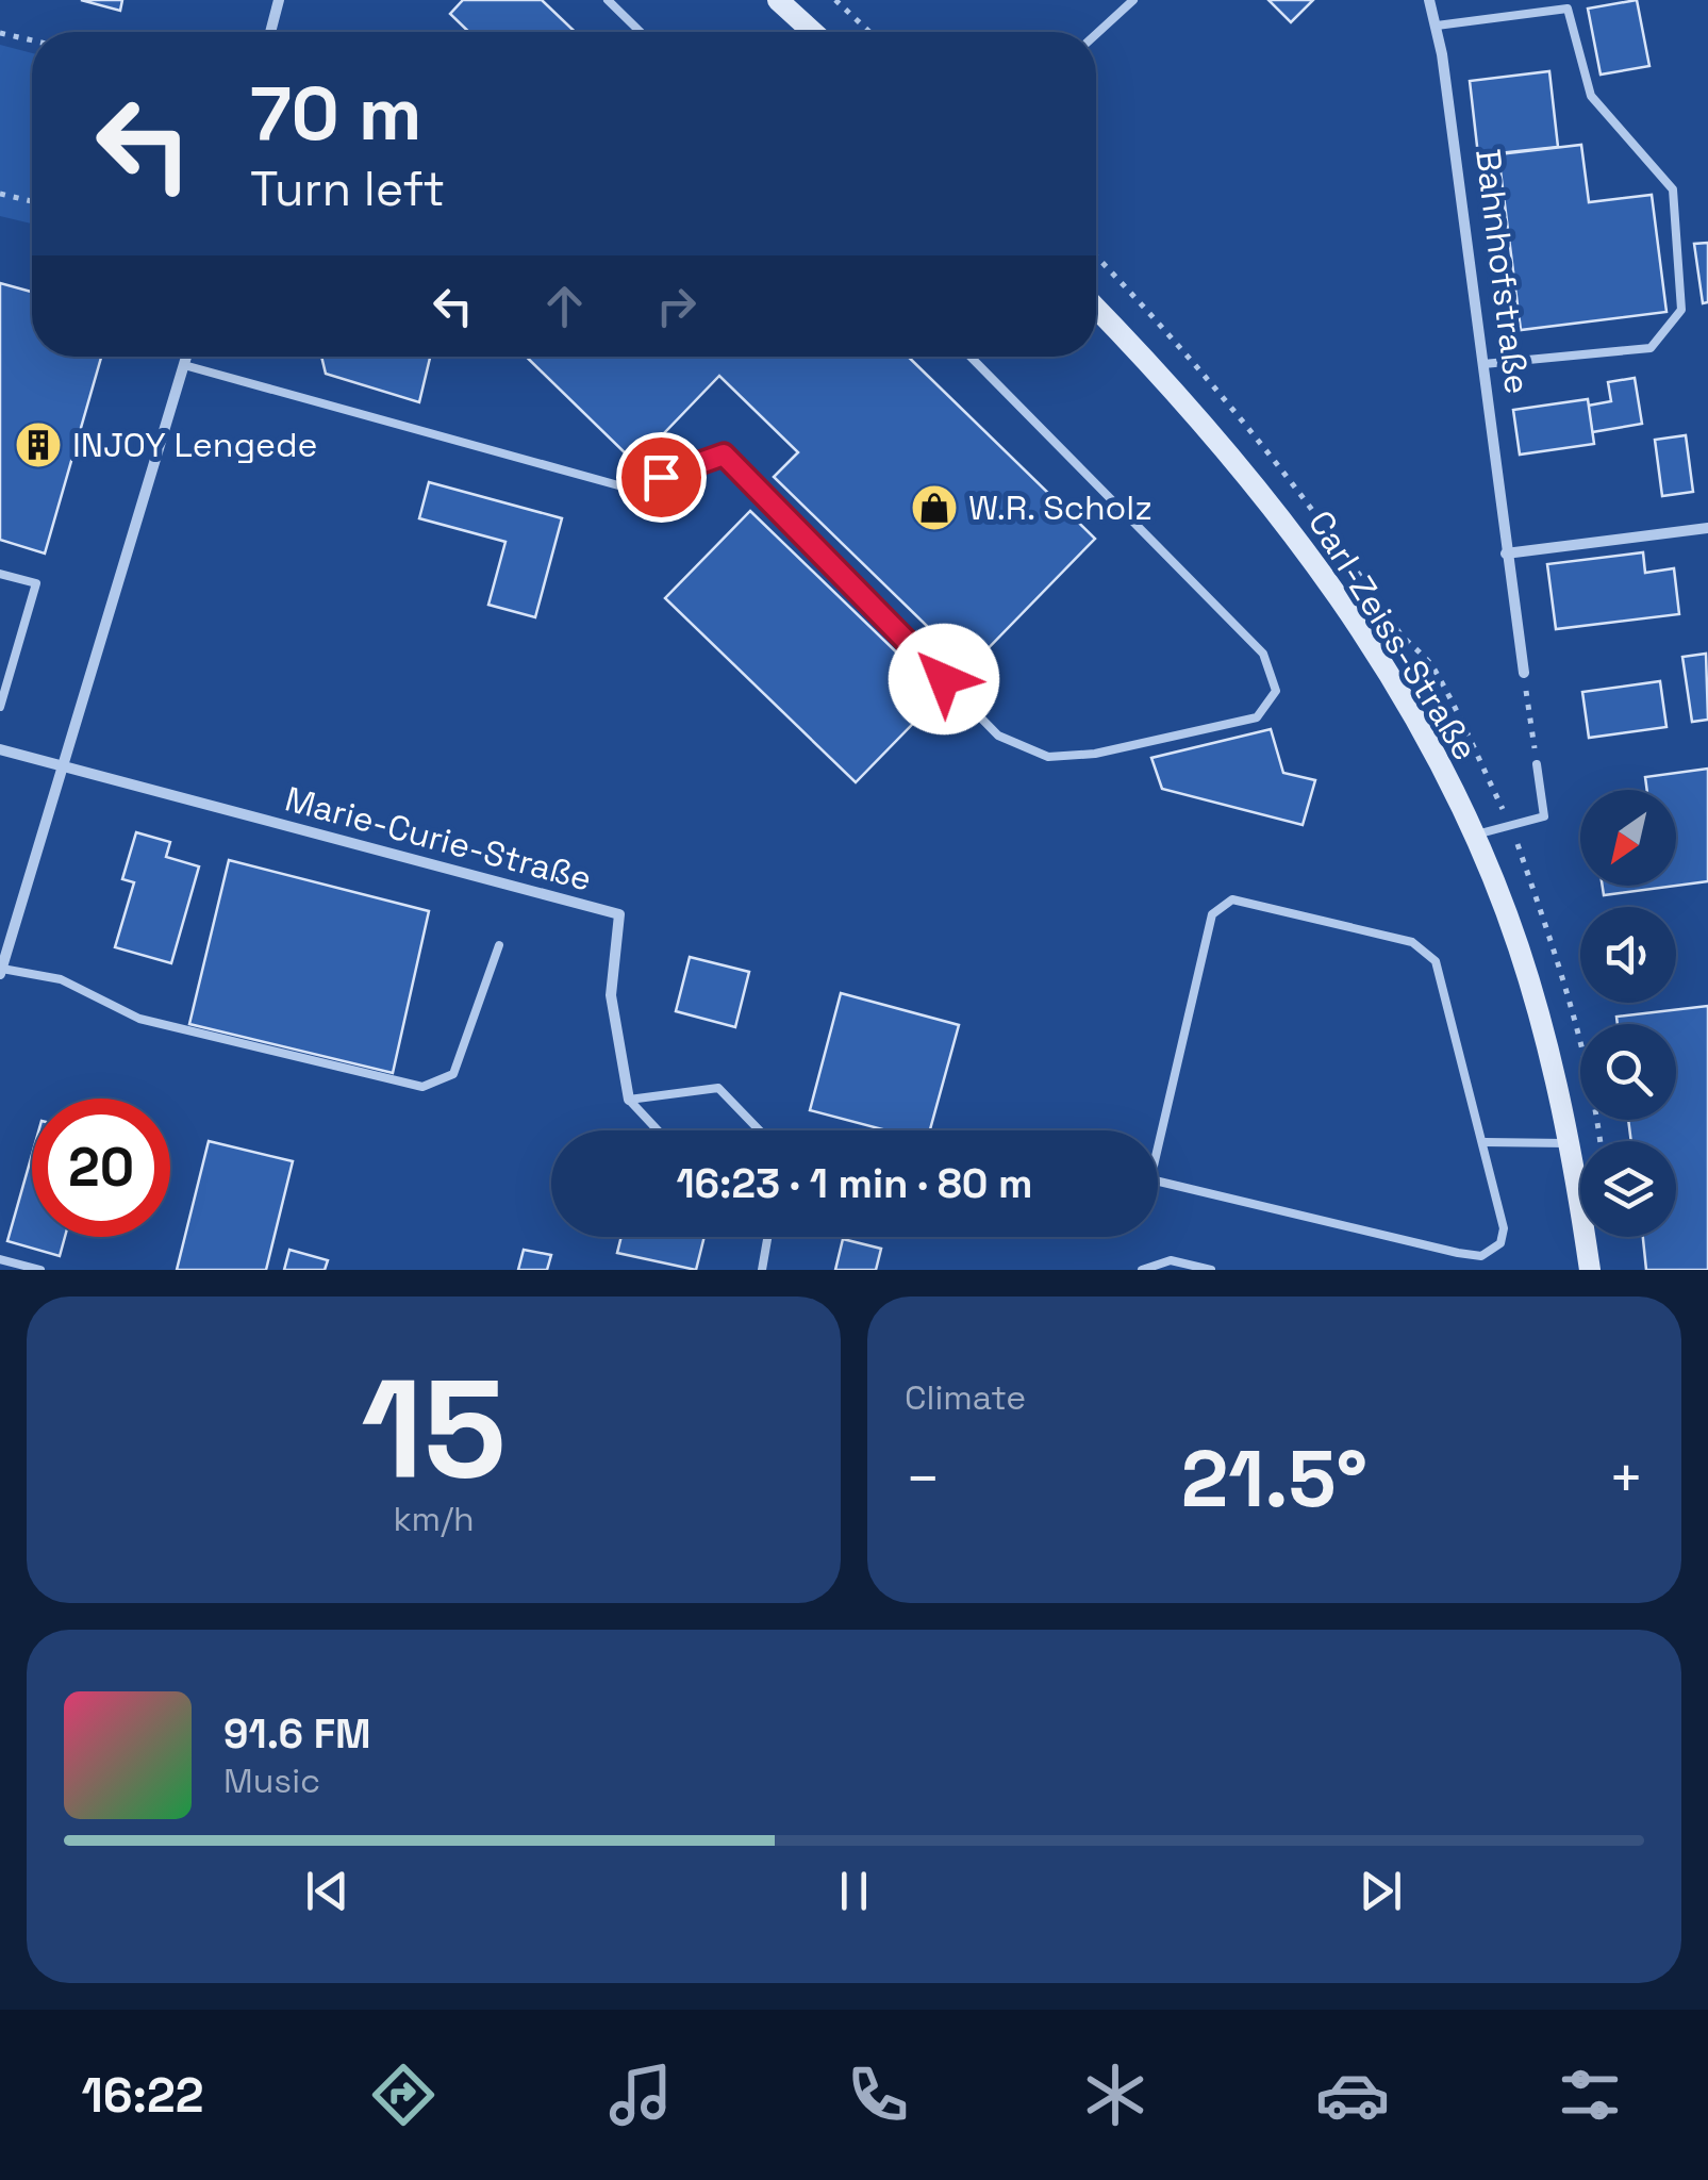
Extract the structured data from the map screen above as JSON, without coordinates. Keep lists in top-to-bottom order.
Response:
{
  "streets": {
    "main road": ["Carl-Zeiss-Straße"],
    "street": ["Bahnhofstraße", "Marie-Curie-Straße"]
  },
  "places": {
    "building": ["INJOY Lengede"],
    "shop": ["W.R. Scholz"]
  },
  "north": "bottom left",
  "page": {
    "turn": ["70 m", "Turn left"],
    "limit": "20",
    "trip": "16:23 · 1 min · 80 m",
    "tile": [
      ["15", "km/h"],
      "Climate"
    ],
    "heat": ["−", "21.5°", "+"],
    "song": ["91.6 FM", "Music"],
    "tabs": "16:22"
  }
}
